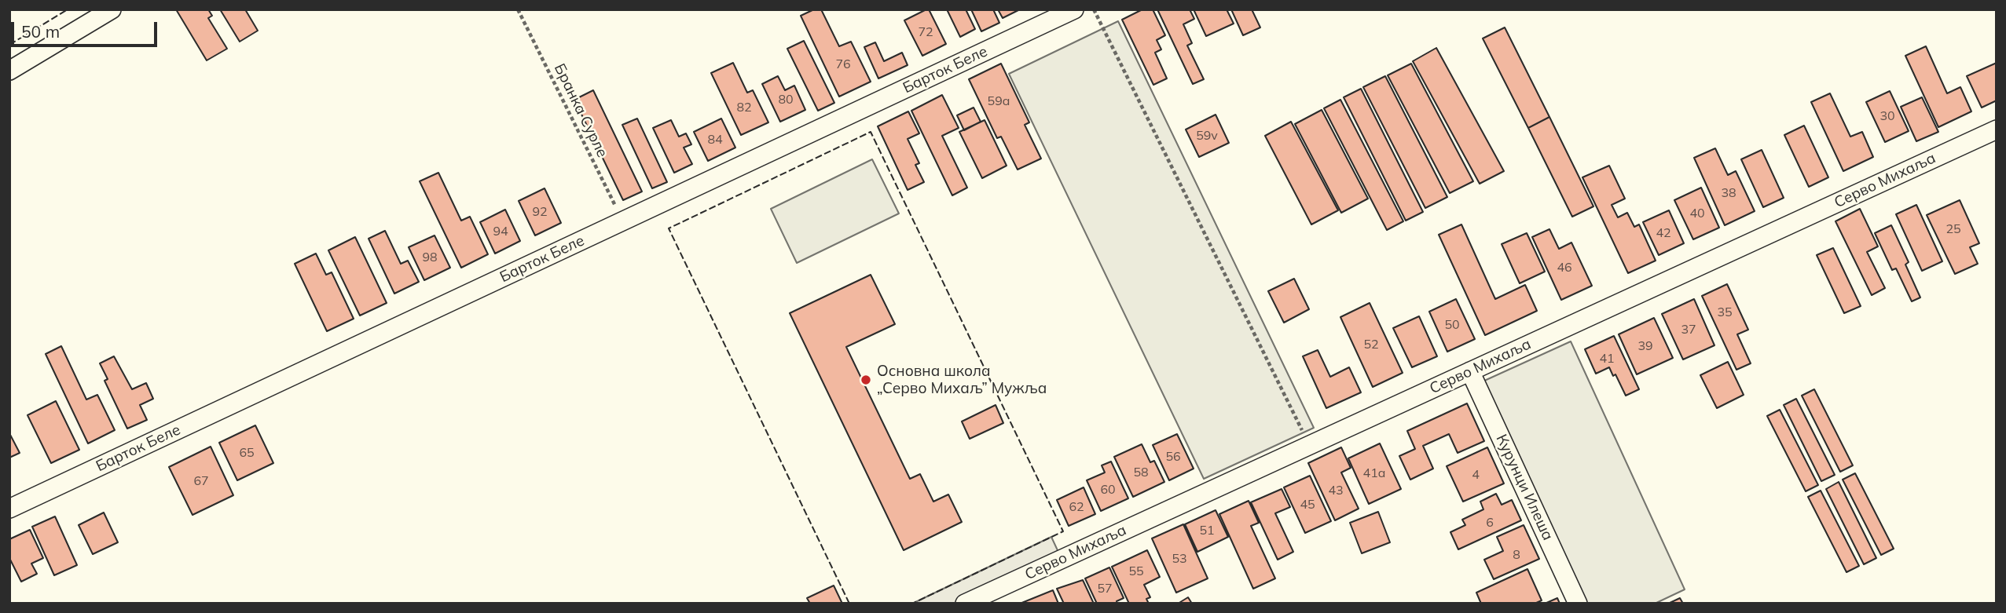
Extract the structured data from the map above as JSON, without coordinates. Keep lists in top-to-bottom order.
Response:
{
  "streets": {
    "street": ["Барток Беле", "Серво Михаља", "Курунци Илеша"],
    "path": ["Бранка Сурле"]
  },
  "crossings": [
    ["Барток Беле", "Бранка Сурле"],
    ["Серво Михаља", "Курунци Илеша"]
  ],
  "places": ["Основна школа „Серво Михаљ” Мужља"],
  "house_numbers": [
    "72",
    "76",
    "80",
    "59a",
    "82",
    "30",
    "59v",
    "84",
    "38",
    "92",
    "40",
    "25",
    "94",
    "42",
    "98",
    "46",
    "35",
    "50",
    "37",
    "52",
    "39",
    "41",
    "65",
    "56",
    "58",
    "41a",
    "4",
    "67",
    "60",
    "43",
    "45",
    "62",
    "6",
    "51",
    "8",
    "53",
    "55",
    "57"
  ],
  "scale_bar": "50 m"
}
